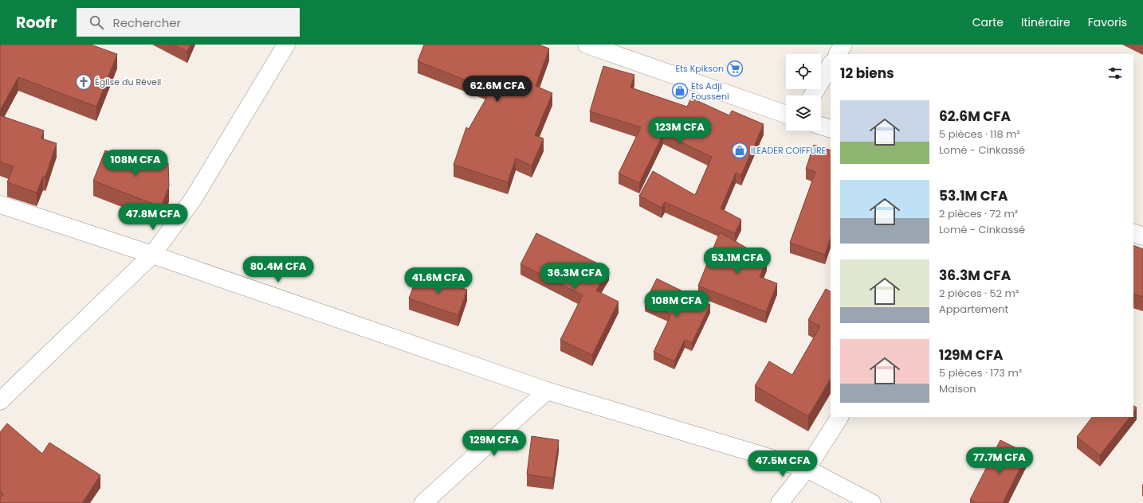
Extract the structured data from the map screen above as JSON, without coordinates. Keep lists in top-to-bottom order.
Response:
{
  "places": {
    "supermarket": ["Ets Kpikson"],
    "church": ["Église du Réveil"],
    "shop": ["Ets Adji Fousseni", "lLEADER COIFFURE"]
  },
  "page": {
    "header": "Roofr",
    "search": "Rechercher",
    "nav": ["Carte", "Itinéraire", "Favoris"],
    "heading": "12 biens",
    "price": [
      "62.6M CFA",
      "123M CFA",
      "108M CFA",
      "47.8M CFA",
      "53.1M CFA",
      "80.4M CFA",
      "36.3M CFA",
      "41.6M CFA",
      "108M CFA",
      "129M CFA",
      "77.7M CFA",
      "47.5M CFA"
    ],
    "list": [
      {
        "name": "62.6M CFA",
        "note": "5 pièces · 118 m² · Lomé - Cinkassé"
      },
      {
        "name": "53.1M CFA",
        "note": "2 pièces · 72 m² · Lomé - Cinkassé"
      },
      {
        "name": "36.3M CFA",
        "note": "2 pièces · 52 m² · Appartement"
      },
      {
        "name": "129M CFA",
        "note": "5 pièces · 173 m² · Maison"
      }
    ]
  }
}
